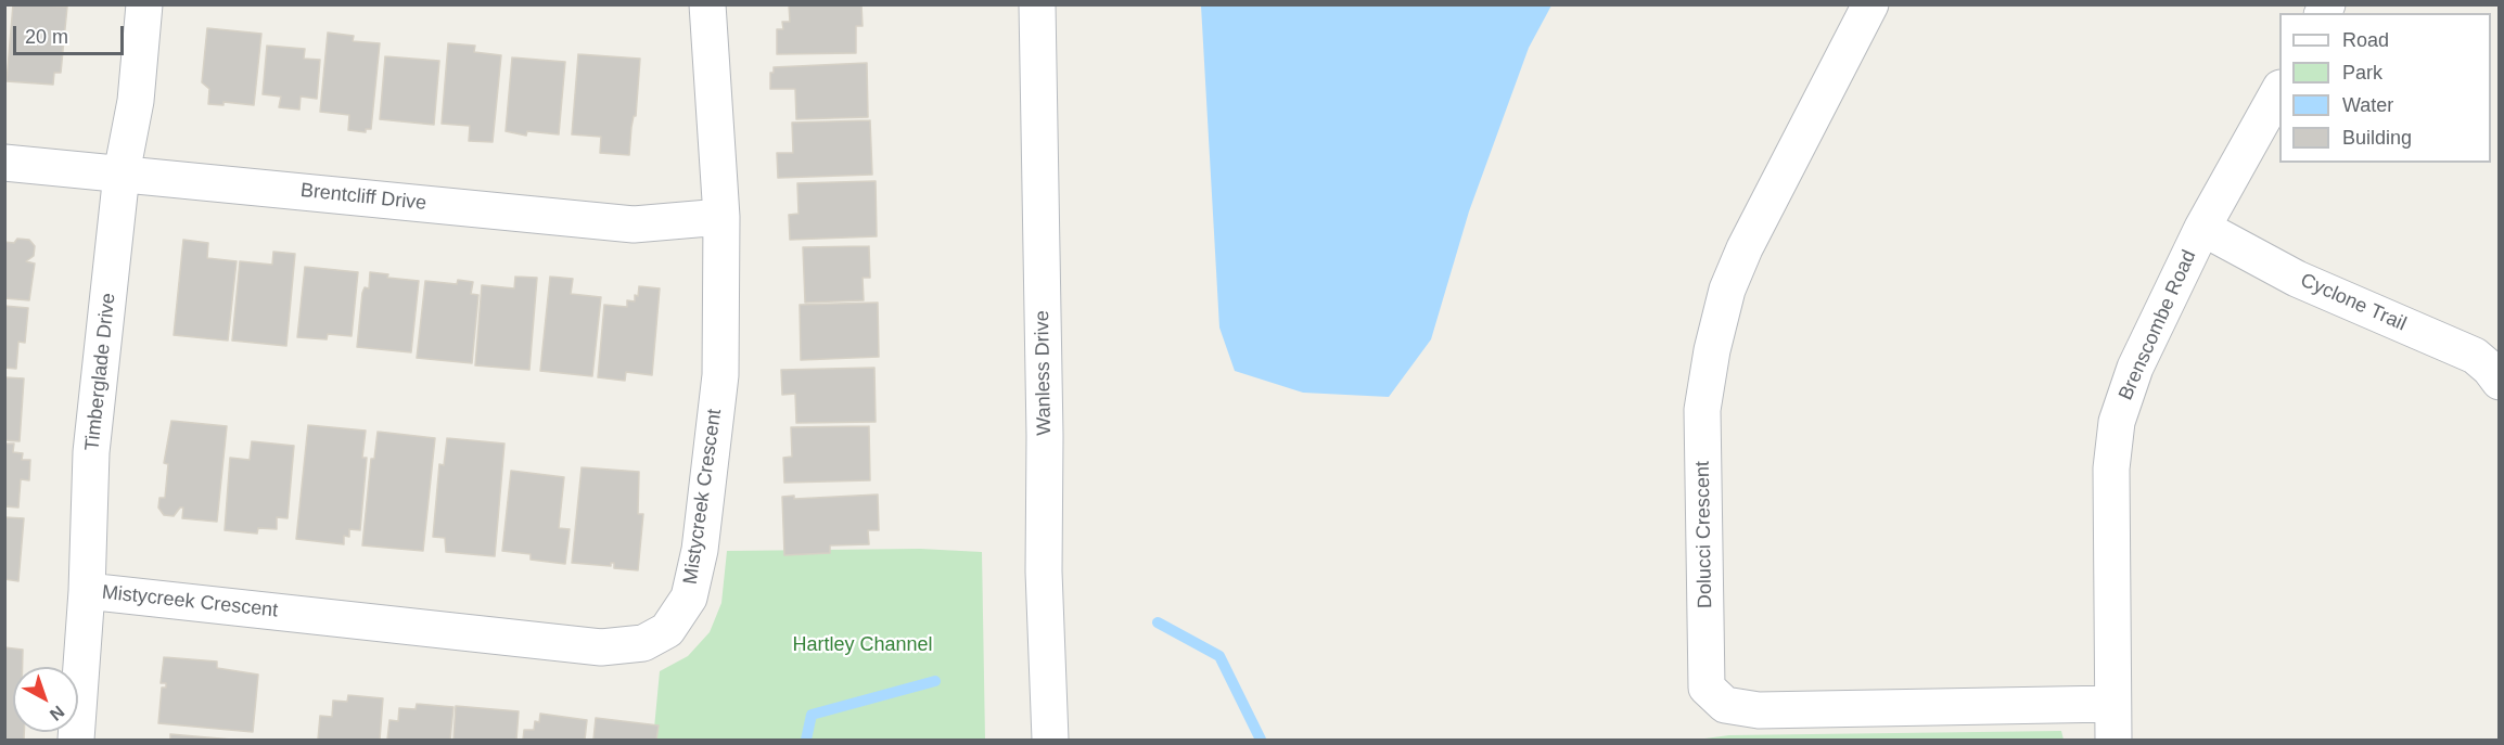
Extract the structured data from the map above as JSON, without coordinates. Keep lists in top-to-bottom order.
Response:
{
  "streets": {
    "street": [
      "Brentcliff Drive",
      "Cyclone Trail",
      "Brenscombe Road",
      "Timberglade Drive",
      "Wanless Drive",
      "Mistycreek Crescent",
      "Dolucci Crescent"
    ]
  },
  "crossings": [
    ["Brentcliff Drive", "Timberglade Drive"],
    ["Brentcliff Drive", "Mistycreek Crescent"],
    ["Cyclone Trail", "Brenscombe Road"],
    ["Brenscombe Road", "Dolucci Crescent"],
    ["Timberglade Drive", "Mistycreek Crescent"]
  ],
  "parks": ["Hartley Channel"],
  "legend": [
    "Road",
    "Park",
    "Water",
    "Building"
  ],
  "scale_bar": "20 m",
  "north": "bottom right"
}
